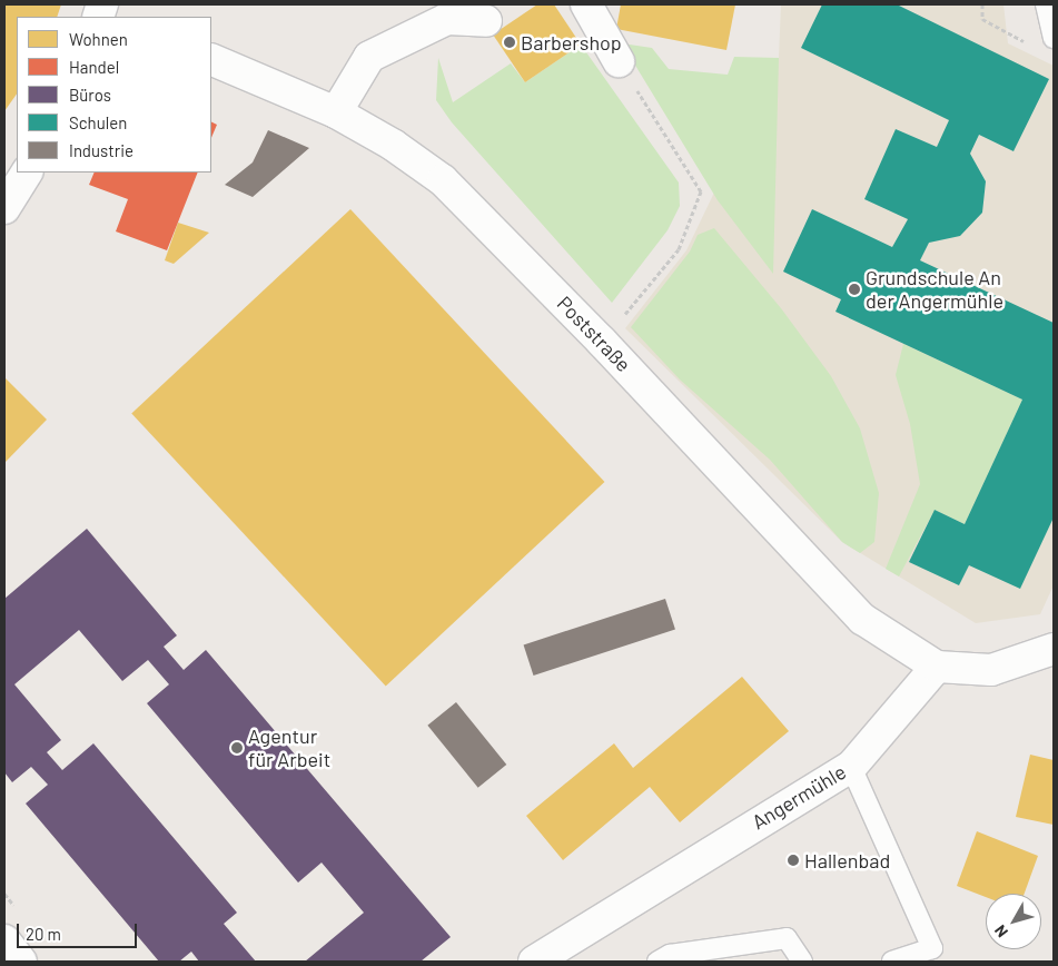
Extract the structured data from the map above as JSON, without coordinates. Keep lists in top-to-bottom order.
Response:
{
  "streets": {
    "street": ["Poststraße", "Angermühle"]
  },
  "crossings": [
    ["Poststraße", "Angermühle"]
  ],
  "places": [
    "Barbershop",
    "Grundschule An der Angermühle",
    "Agentur für Arbeit",
    "Hallenbad"
  ],
  "legend": [
    "Wohnen",
    "Handel",
    "Büros",
    "Schulen",
    "Industrie"
  ],
  "scale_bar": "20 m",
  "north": "bottom left"
}
